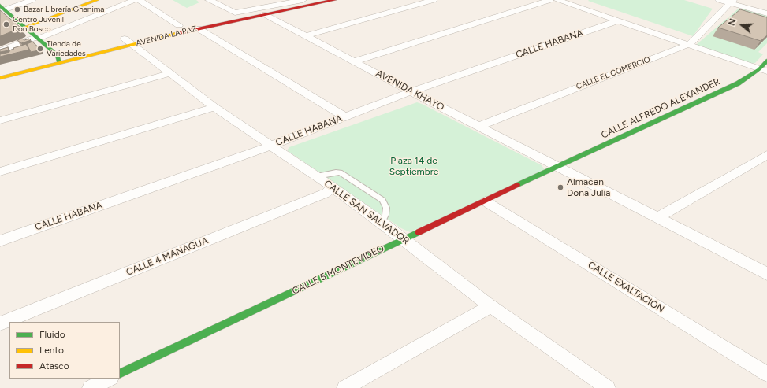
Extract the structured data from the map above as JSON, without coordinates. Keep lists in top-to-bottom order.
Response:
{
  "streets": {
    "street": [
      "AVENIDA LA PAZ",
      "CALLE HABANA",
      "CALLE EL COMERCIO",
      "AVENIDA KHAYO",
      "CALLE ALFREDO ALEXANDER",
      "CALLE SAN SALVADOR",
      "CALLE 4 MANAGUA",
      "CALLE 5 MONTEVIDEO",
      "CALLE EXALTACIÓN"
    ]
  },
  "crossings": [
    ["AVENIDA LA PAZ", "AVENIDA KHAYO"],
    ["AVENIDA LA PAZ", "CALLE SAN SALVADOR"],
    ["CALLE HABANA", "AVENIDA KHAYO"],
    ["CALLE HABANA", "CALLE SAN SALVADOR"],
    ["CALLE EL COMERCIO", "AVENIDA KHAYO"],
    ["AVENIDA KHAYO", "CALLE ALFREDO ALEXANDER"],
    ["AVENIDA KHAYO", "CALLE 5 MONTEVIDEO"],
    ["CALLE ALFREDO ALEXANDER", "CALLE 5 MONTEVIDEO"],
    ["CALLE SAN SALVADOR", "CALLE 4 MANAGUA"],
    ["CALLE SAN SALVADOR", "CALLE 5 MONTEVIDEO"],
    ["CALLE 5 MONTEVIDEO", "CALLE EXALTACIÓN"]
  ],
  "parks": ["Plaza 14 de Septiembre"],
  "places": [
    "Bazar Librería Ghanima",
    "Centro Juvenil Don Bosco",
    "Tienda de Variedades",
    "Almacen Doña Julia"
  ],
  "legend": ["Fluido", "Lento", "Atasco"],
  "north": "left"
}
